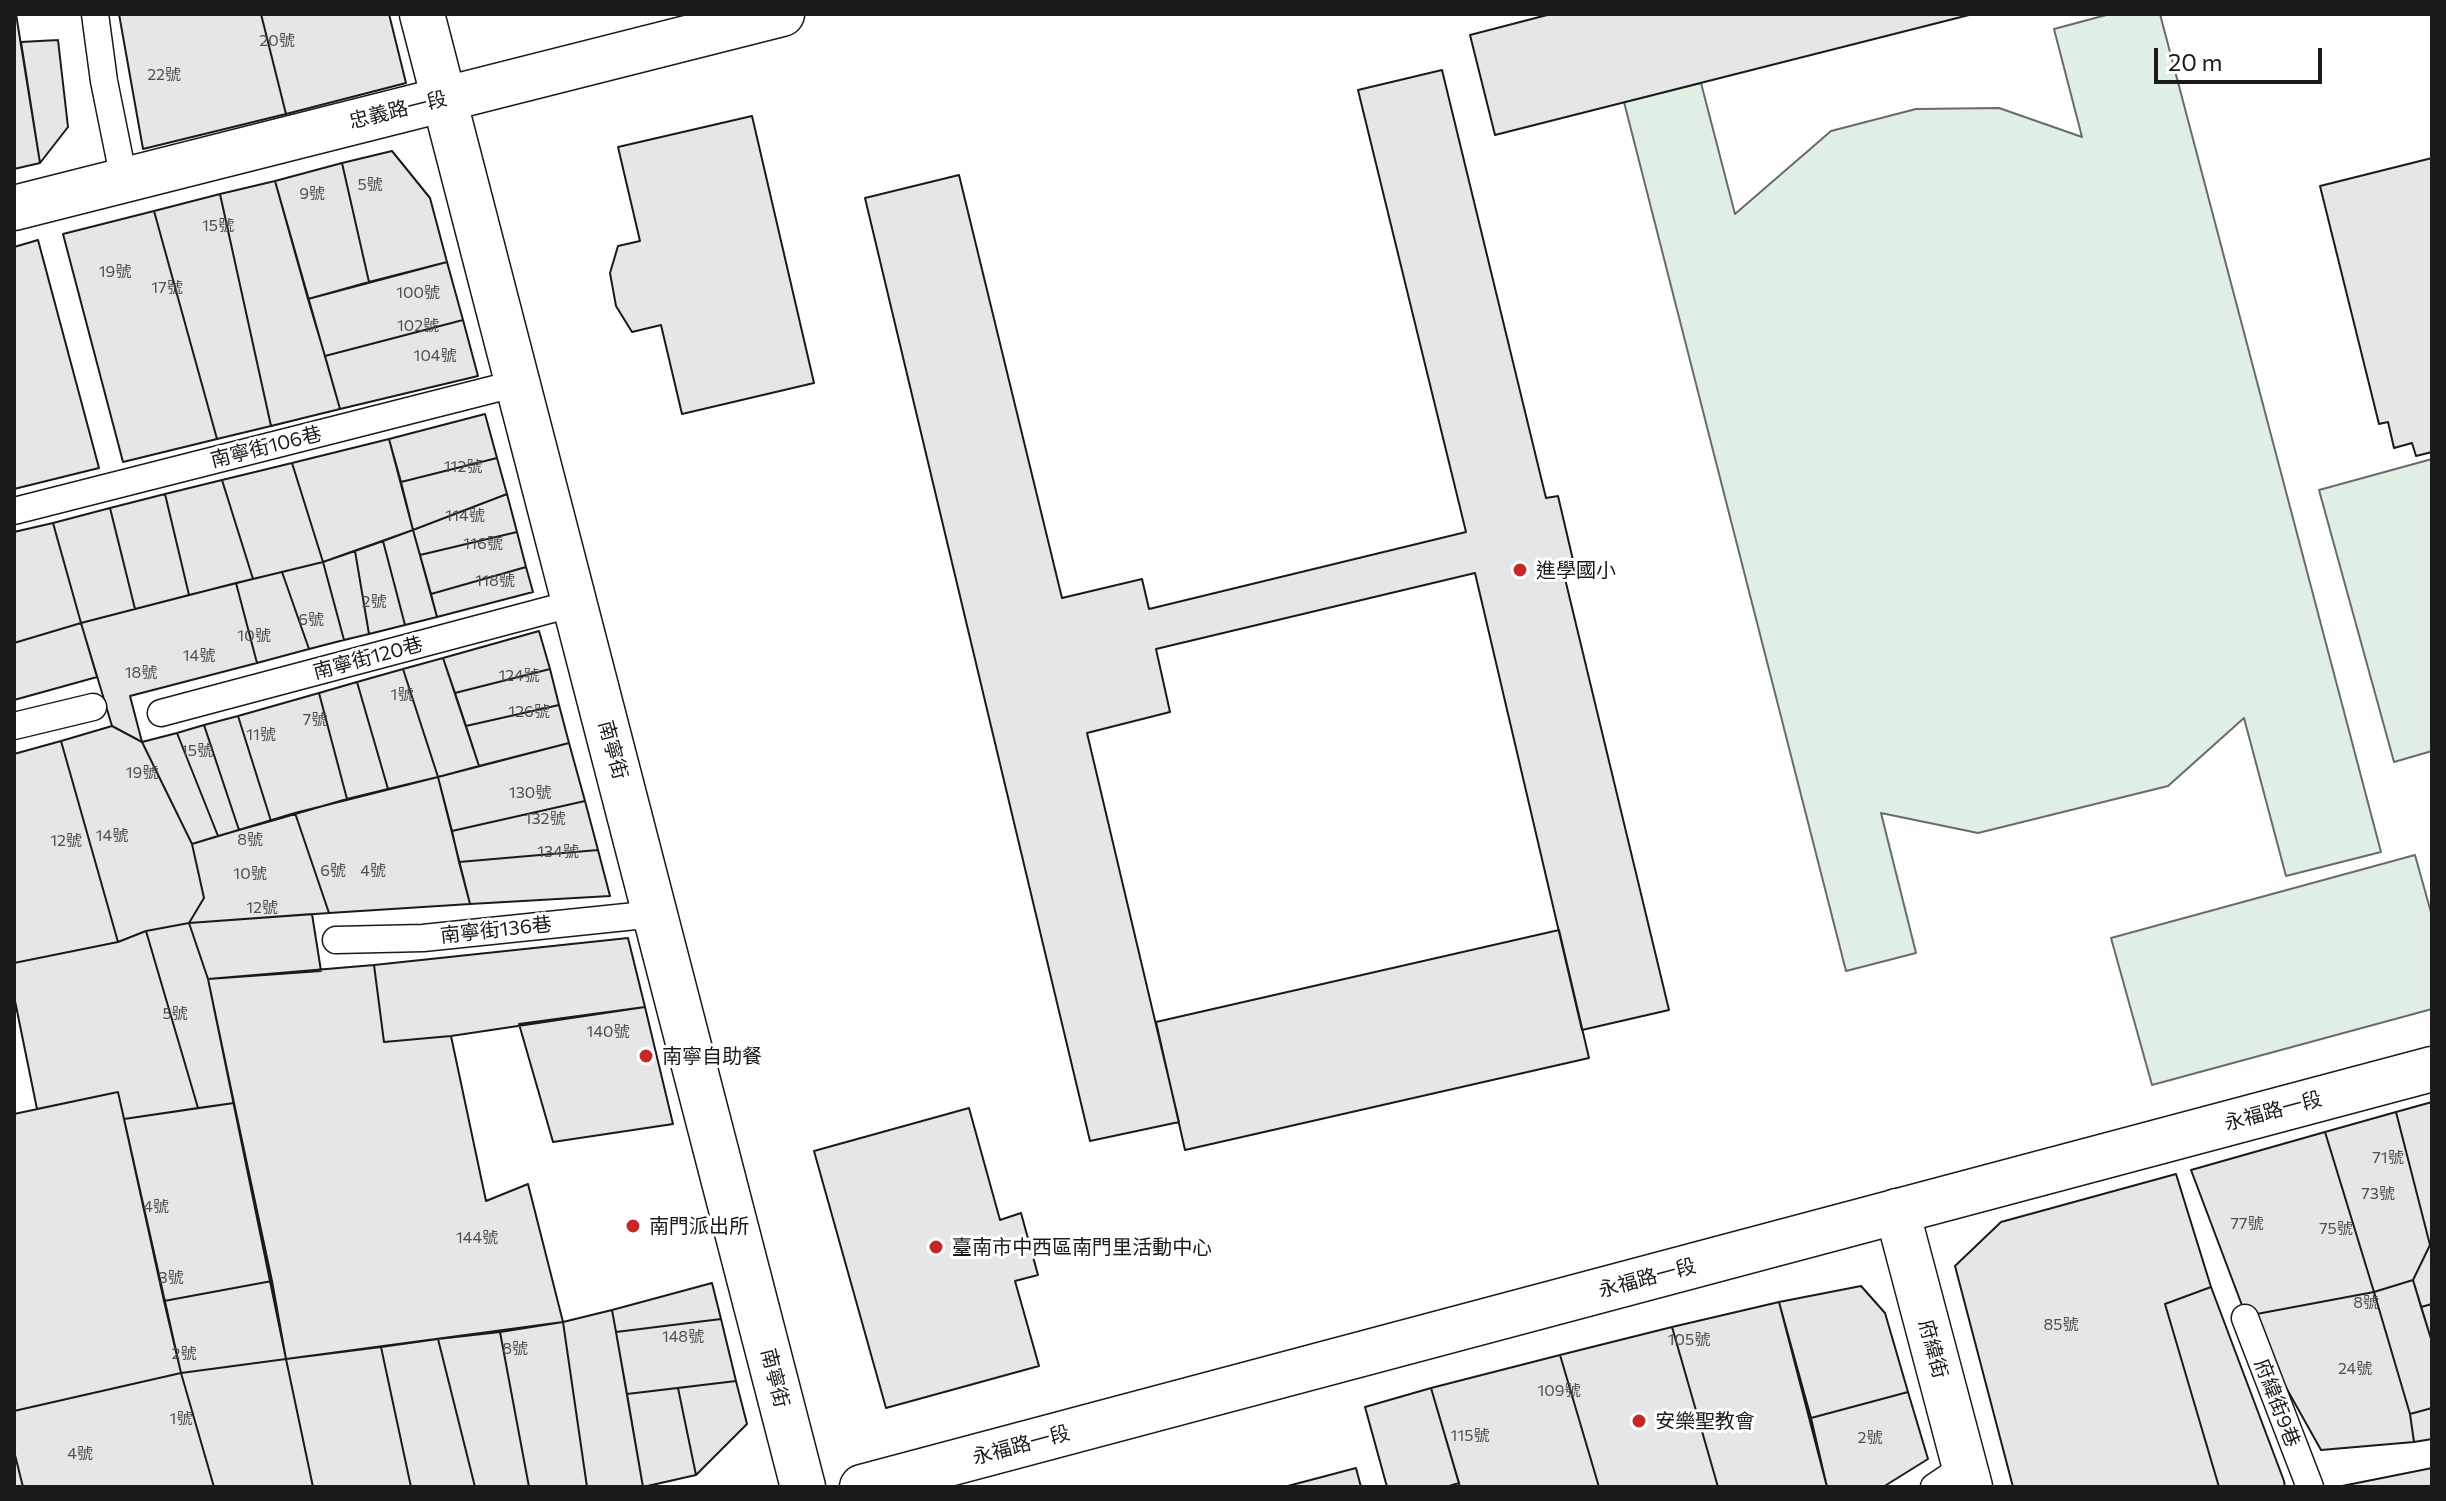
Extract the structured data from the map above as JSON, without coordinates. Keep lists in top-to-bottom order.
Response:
{
  "streets": {
    "street": [
      "忠義路一段",
      "南寧街",
      "永福路一段",
      "府緯街"
    ],
    "lane": [
      "南寧街106巷",
      "南寧街120巷",
      "南寧街136巷",
      "府緯街9巷"
    ]
  },
  "crossings": [
    ["忠義路一段", "南寧街"],
    ["南寧街106巷", "南寧街"],
    ["南寧街120巷", "南寧街"],
    ["南寧街", "南寧街136巷"],
    ["永福路一段", "府緯街"]
  ],
  "places": [
    "進學國小",
    "南寧自助餐",
    "南門派出所",
    "臺南市中西區南門里活動中心",
    "安樂聖教會"
  ],
  "house_numbers": [
    "20號",
    "22號",
    "5號",
    "9號",
    "15號",
    "19號",
    "17號",
    "100號",
    "102號",
    "104號",
    "112號",
    "114號",
    "116號",
    "118號",
    "2號",
    "6號",
    "10號",
    "14號",
    "18號",
    "124號",
    "1號",
    "126號",
    "7號",
    "11號",
    "15號",
    "19號",
    "130號",
    "132號",
    "14號",
    "8號",
    "12號",
    "134號",
    "6號",
    "4號",
    "10號",
    "12號",
    "5號",
    "140號",
    "71號",
    "73號",
    "4號",
    "77號",
    "75號",
    "144號",
    "3號",
    "8號",
    "85號",
    "148號",
    "105號",
    "8號",
    "2號",
    "24號",
    "109號",
    "1號",
    "115號",
    "2號",
    "4號"
  ],
  "scale_bar": "20 m"
}
